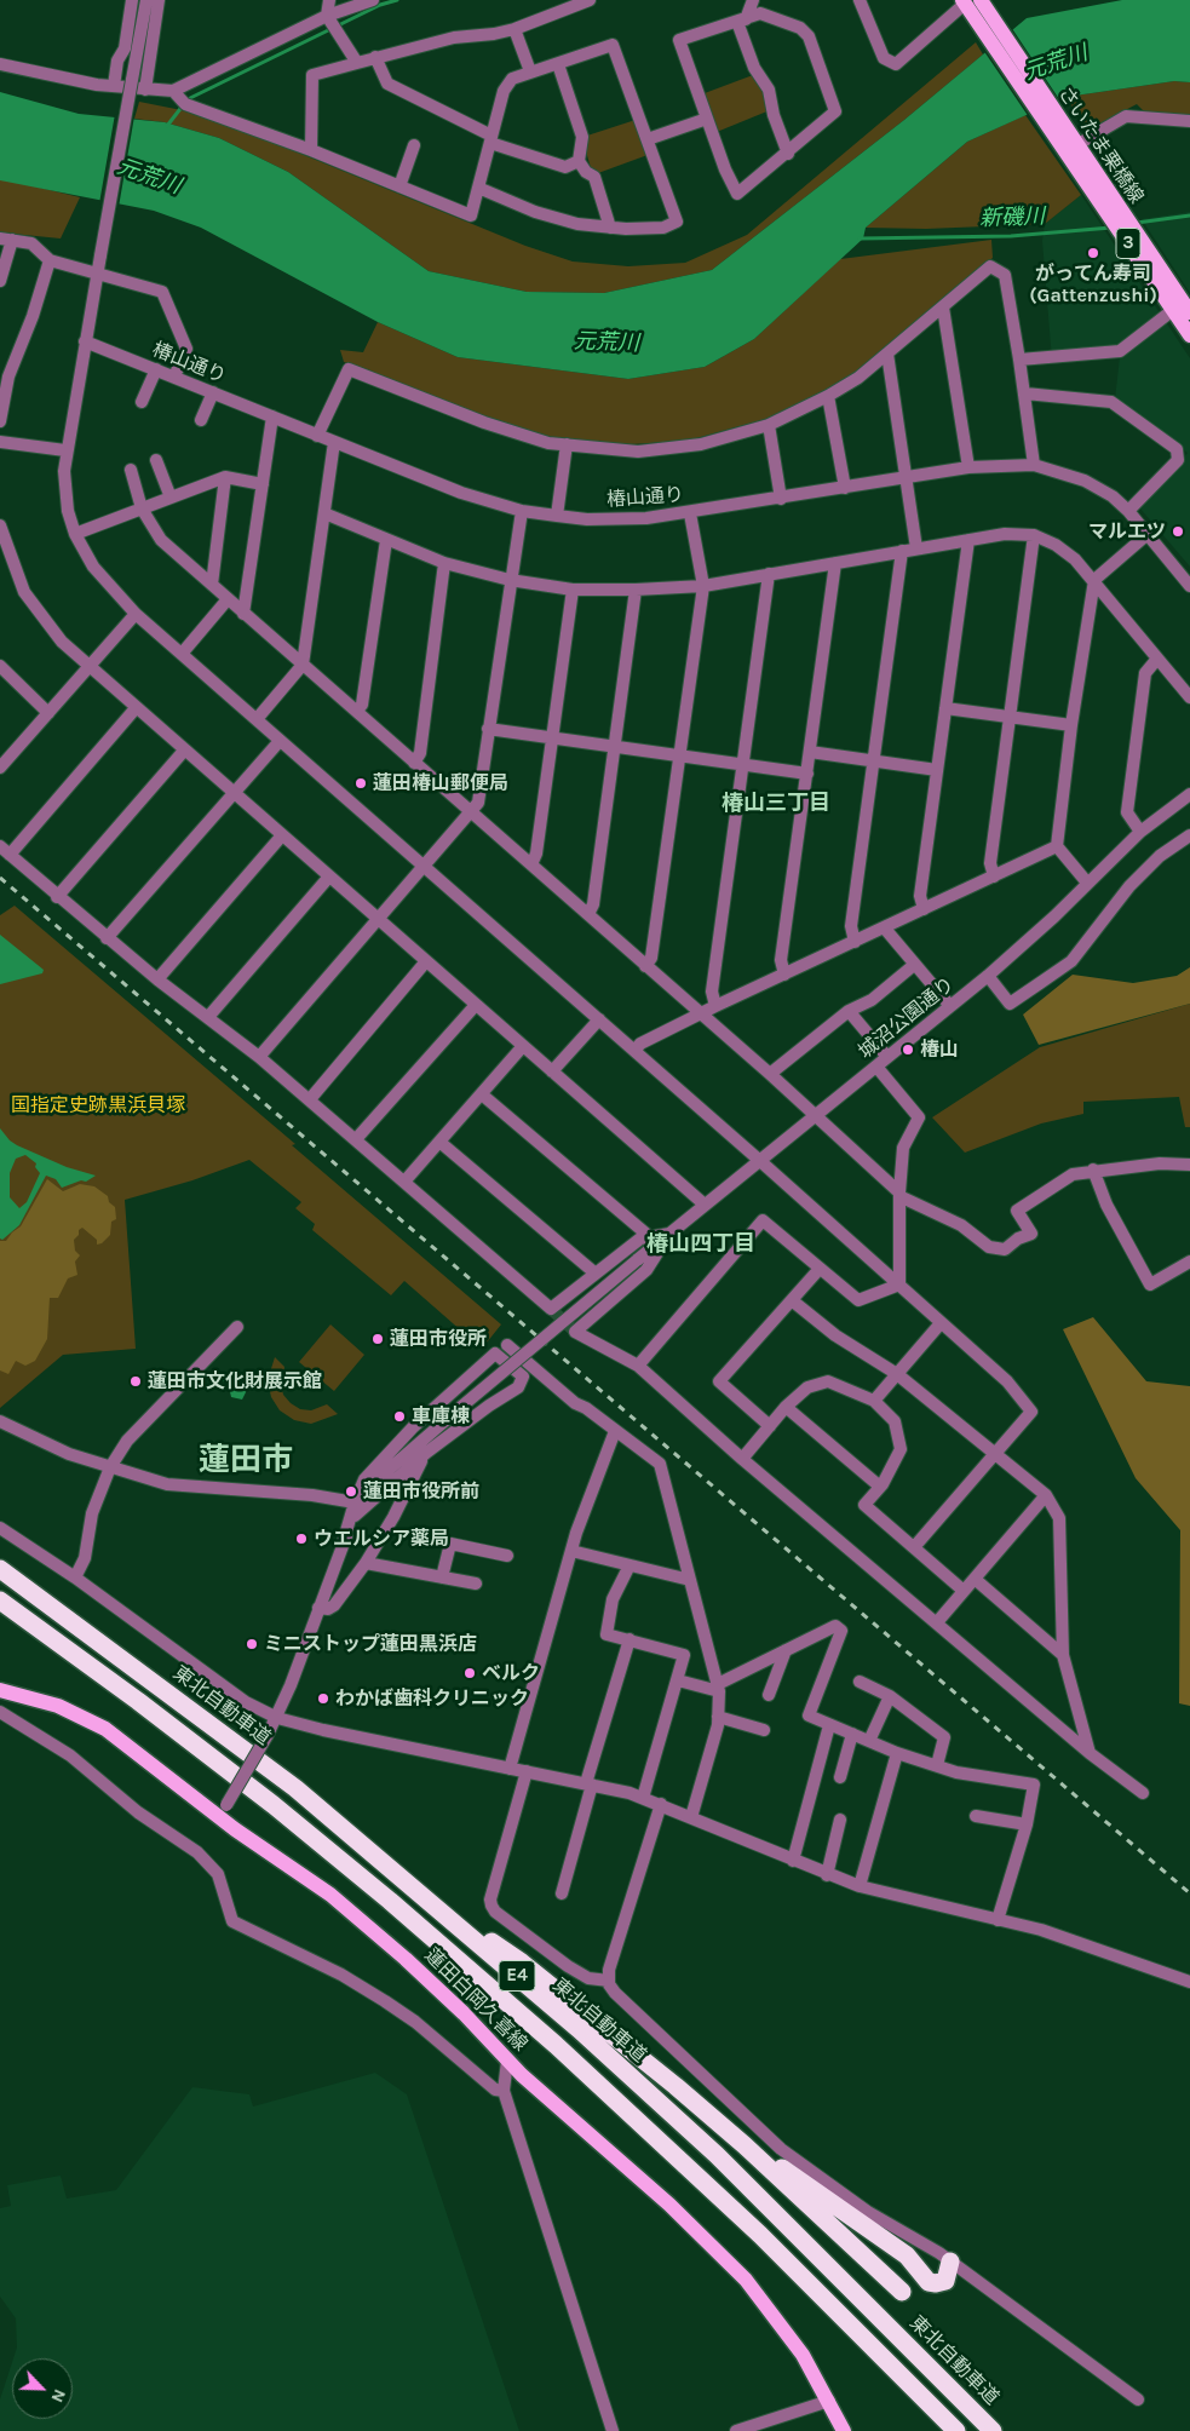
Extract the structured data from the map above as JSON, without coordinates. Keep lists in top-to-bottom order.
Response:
{
  "streets": {
    "highway": ["東北自動車道", "E4"],
    "main road": ["さいたま栗橋線", "3", "蓮田白岡久喜線"],
    "street": ["椿山通り", "城沼公園通り"]
  },
  "districts": ["椿山三丁目", "椿山四丁目", "蓮田市"],
  "water": ["元荒川", "新磯川"],
  "parks": ["国指定史跡黒浜貝塚"],
  "places": [
    "がってん寿司 (Gattenzushi)",
    "マルエツ",
    "蓮田椿山郵便局",
    "椿山",
    "蓮田市役所",
    "蓮田市文化財展示館",
    "車庫棟",
    "蓮田市役所前",
    "ウエルシア薬局",
    "ミニストップ蓮田黒浜店",
    "ベルク",
    "わかば歯科クリニック"
  ],
  "north": "bottom right"
}
